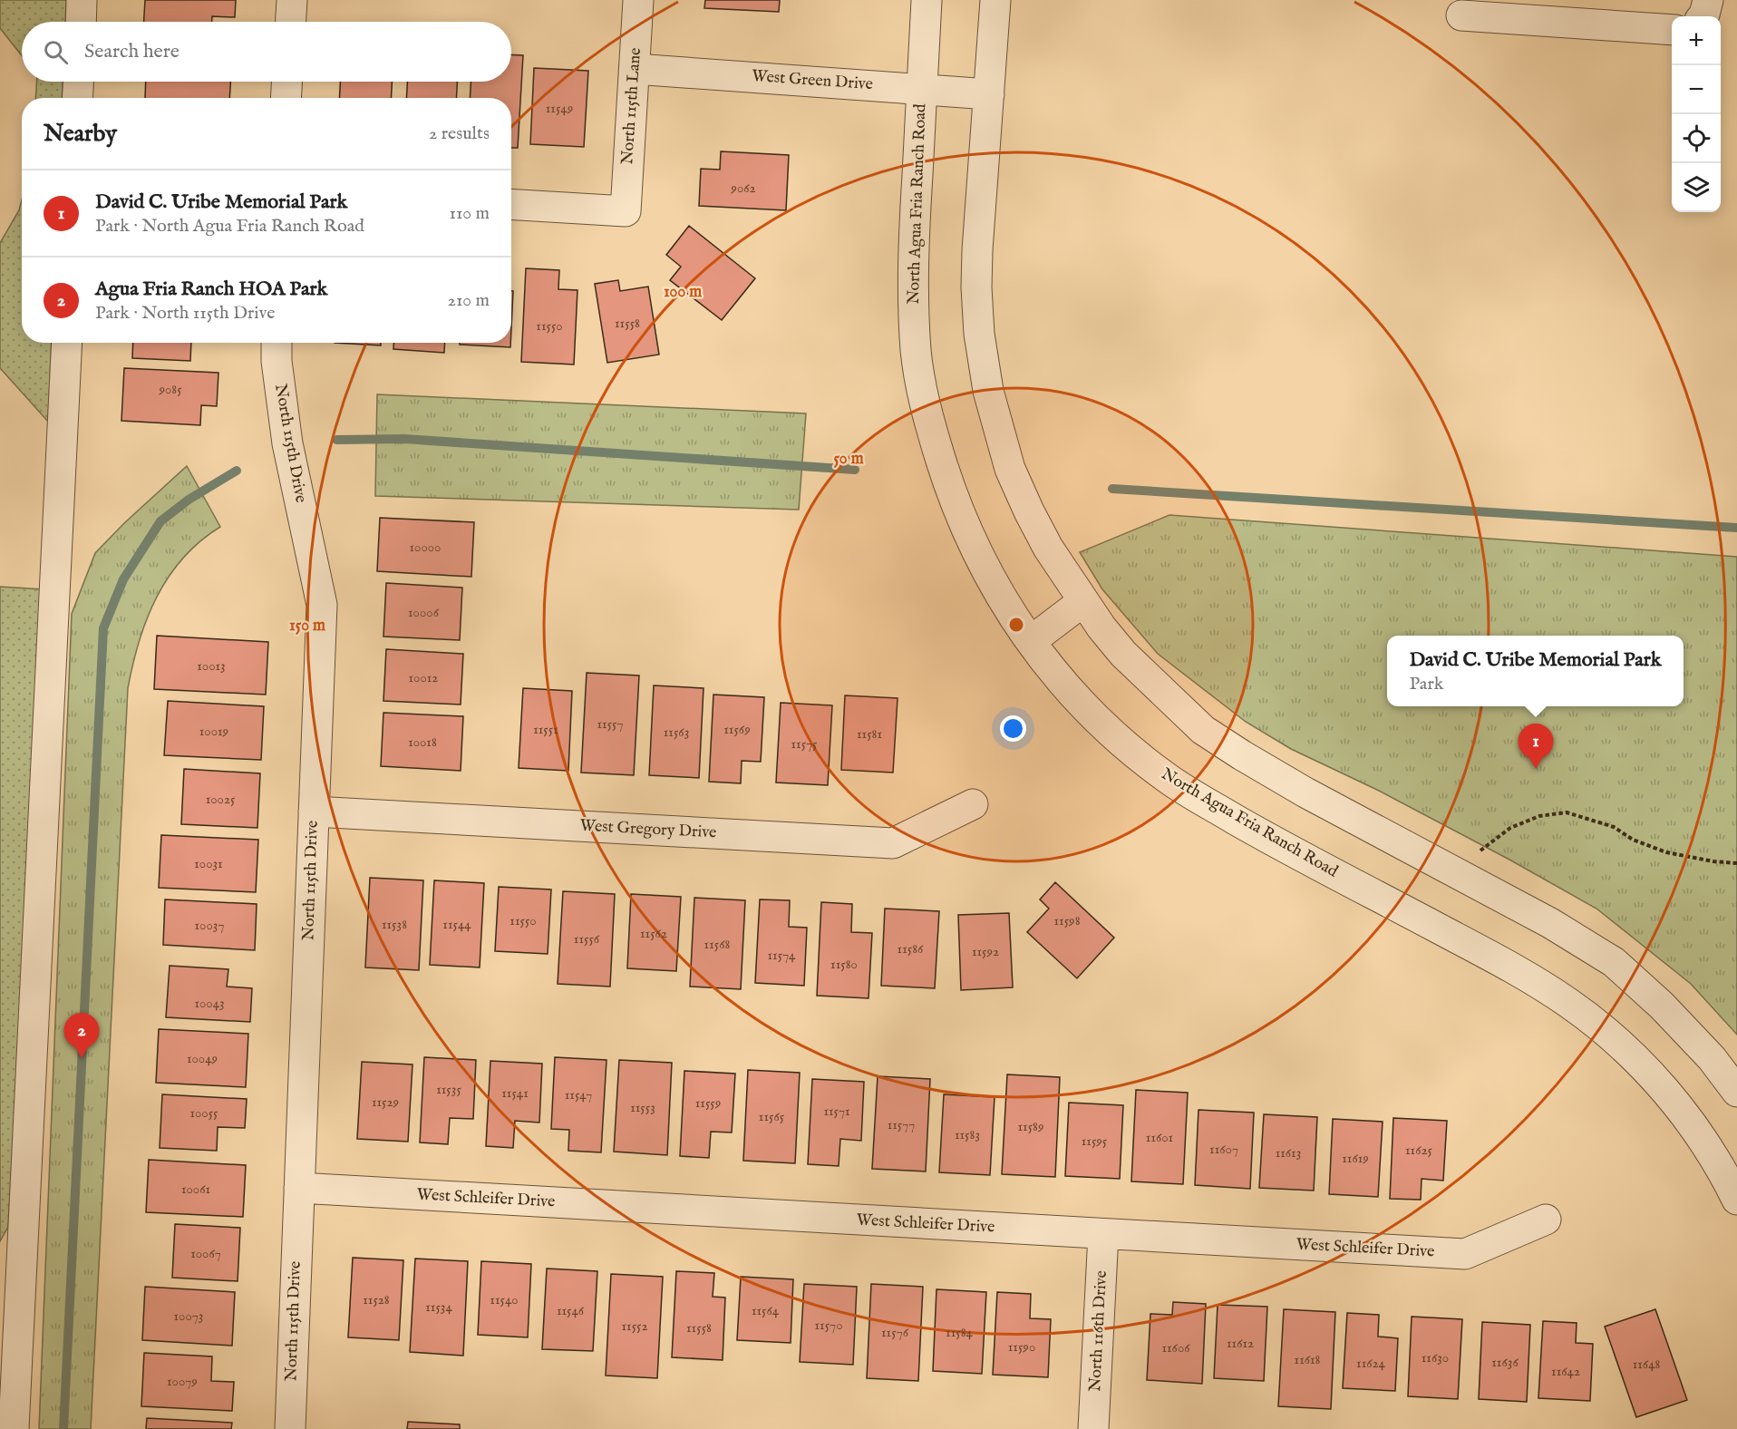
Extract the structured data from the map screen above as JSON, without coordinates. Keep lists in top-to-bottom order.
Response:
{
  "streets": {
    "street": [
      "West Green Drive",
      "North 115th Lane",
      "North Agua Fria Ranch Road",
      "North 115th Drive",
      "West Gregory Drive",
      "West Schleifer Drive",
      "North 116th Drive"
    ]
  },
  "crossings": [
    ["West Green Drive", "North 115th Lane"],
    ["West Green Drive", "North Agua Fria Ranch Road"],
    ["North 115th Drive", "West Gregory Drive"],
    ["North 115th Drive", "West Schleifer Drive"],
    ["West Schleifer Drive", "North 116th Drive"]
  ],
  "house_numbers": [
    "11549",
    "9062",
    "11558",
    "11550",
    "9085",
    "10000",
    "10006",
    "10013",
    "10012",
    "11557",
    "11551",
    "11569",
    "10019",
    "11563",
    "11581",
    "10018",
    "11575",
    "10025",
    "10031",
    "11550",
    "11598",
    "11538",
    "11544",
    "10037",
    "11562",
    "11556",
    "11568",
    "11586",
    "11592",
    "11574",
    "11580",
    "10043",
    "10049",
    "11535",
    "11541",
    "11547",
    "11529",
    "11559",
    "11553",
    "11571",
    "10055",
    "11565",
    "11577",
    "11589",
    "11583",
    "11601",
    "11595",
    "11607",
    "11625",
    "11613",
    "11619",
    "10061",
    "10067",
    "11528",
    "11540",
    "11534",
    "11546",
    "11564",
    "10073",
    "11570",
    "11552",
    "11558",
    "11576",
    "11584",
    "11612",
    "11590",
    "11606",
    "11630",
    "11618",
    "11636",
    "11624",
    "11648",
    "11642",
    "10079"
  ],
  "page": {
    "map_buttons": ["+", "−"],
    "search": "Search here",
    "heading": ["Nearby", "2 results"],
    "list": [
      {
        "mark": "1",
        "name": "David C. Uribe Memorial Park",
        "note": "Park · North Agua Fria Ranch Road",
        "value": "110 m"
      },
      {
        "mark": "2",
        "name": "Agua Fria Ranch HOA Park",
        "note": "Park · North 115th Drive",
        "value": "210 m"
      }
    ],
    "popup": ["David C. Uribe Memorial Park", "Park"],
    "pins": ["1", "2"]
  },
  "rings": ["100 m", "50 m", "150 m"]
}
